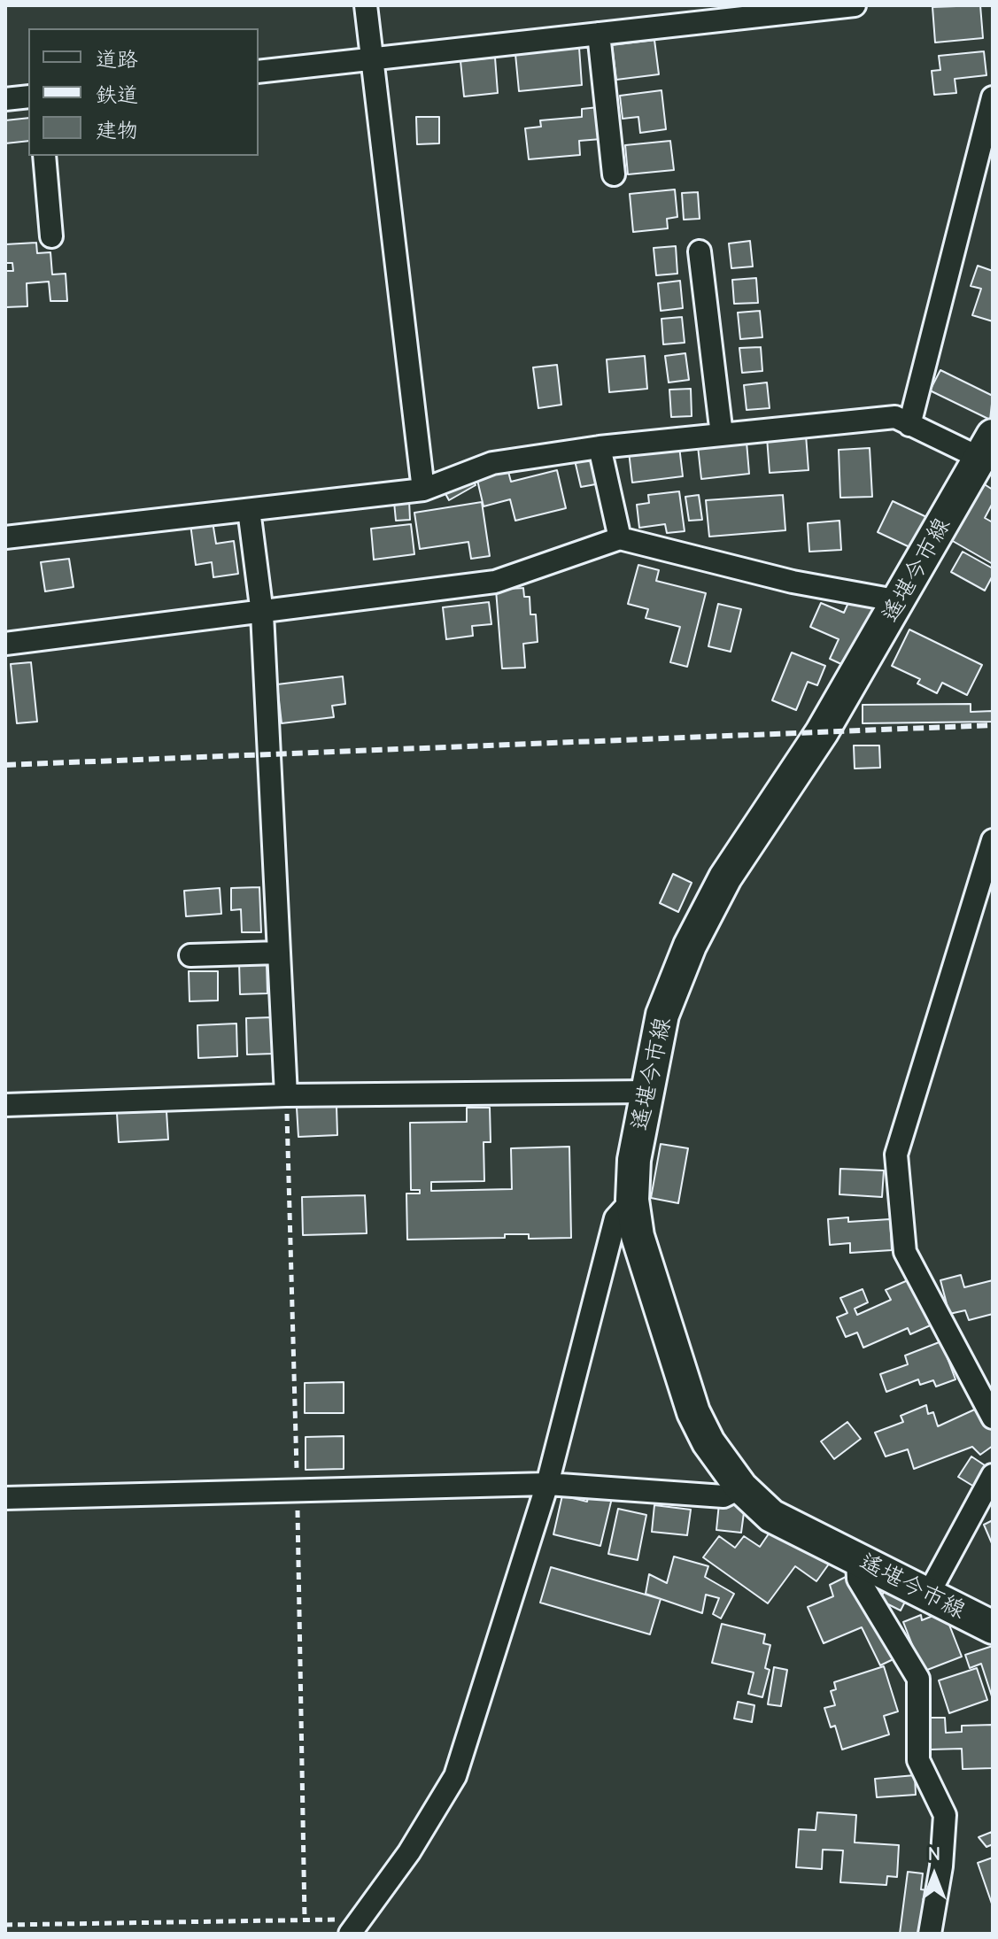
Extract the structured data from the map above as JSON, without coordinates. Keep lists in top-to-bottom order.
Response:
{
  "streets": {
    "main road": ["遙堪今市線"]
  },
  "legend": ["道路", "鉄道", "建物"],
  "north": "top"
}
